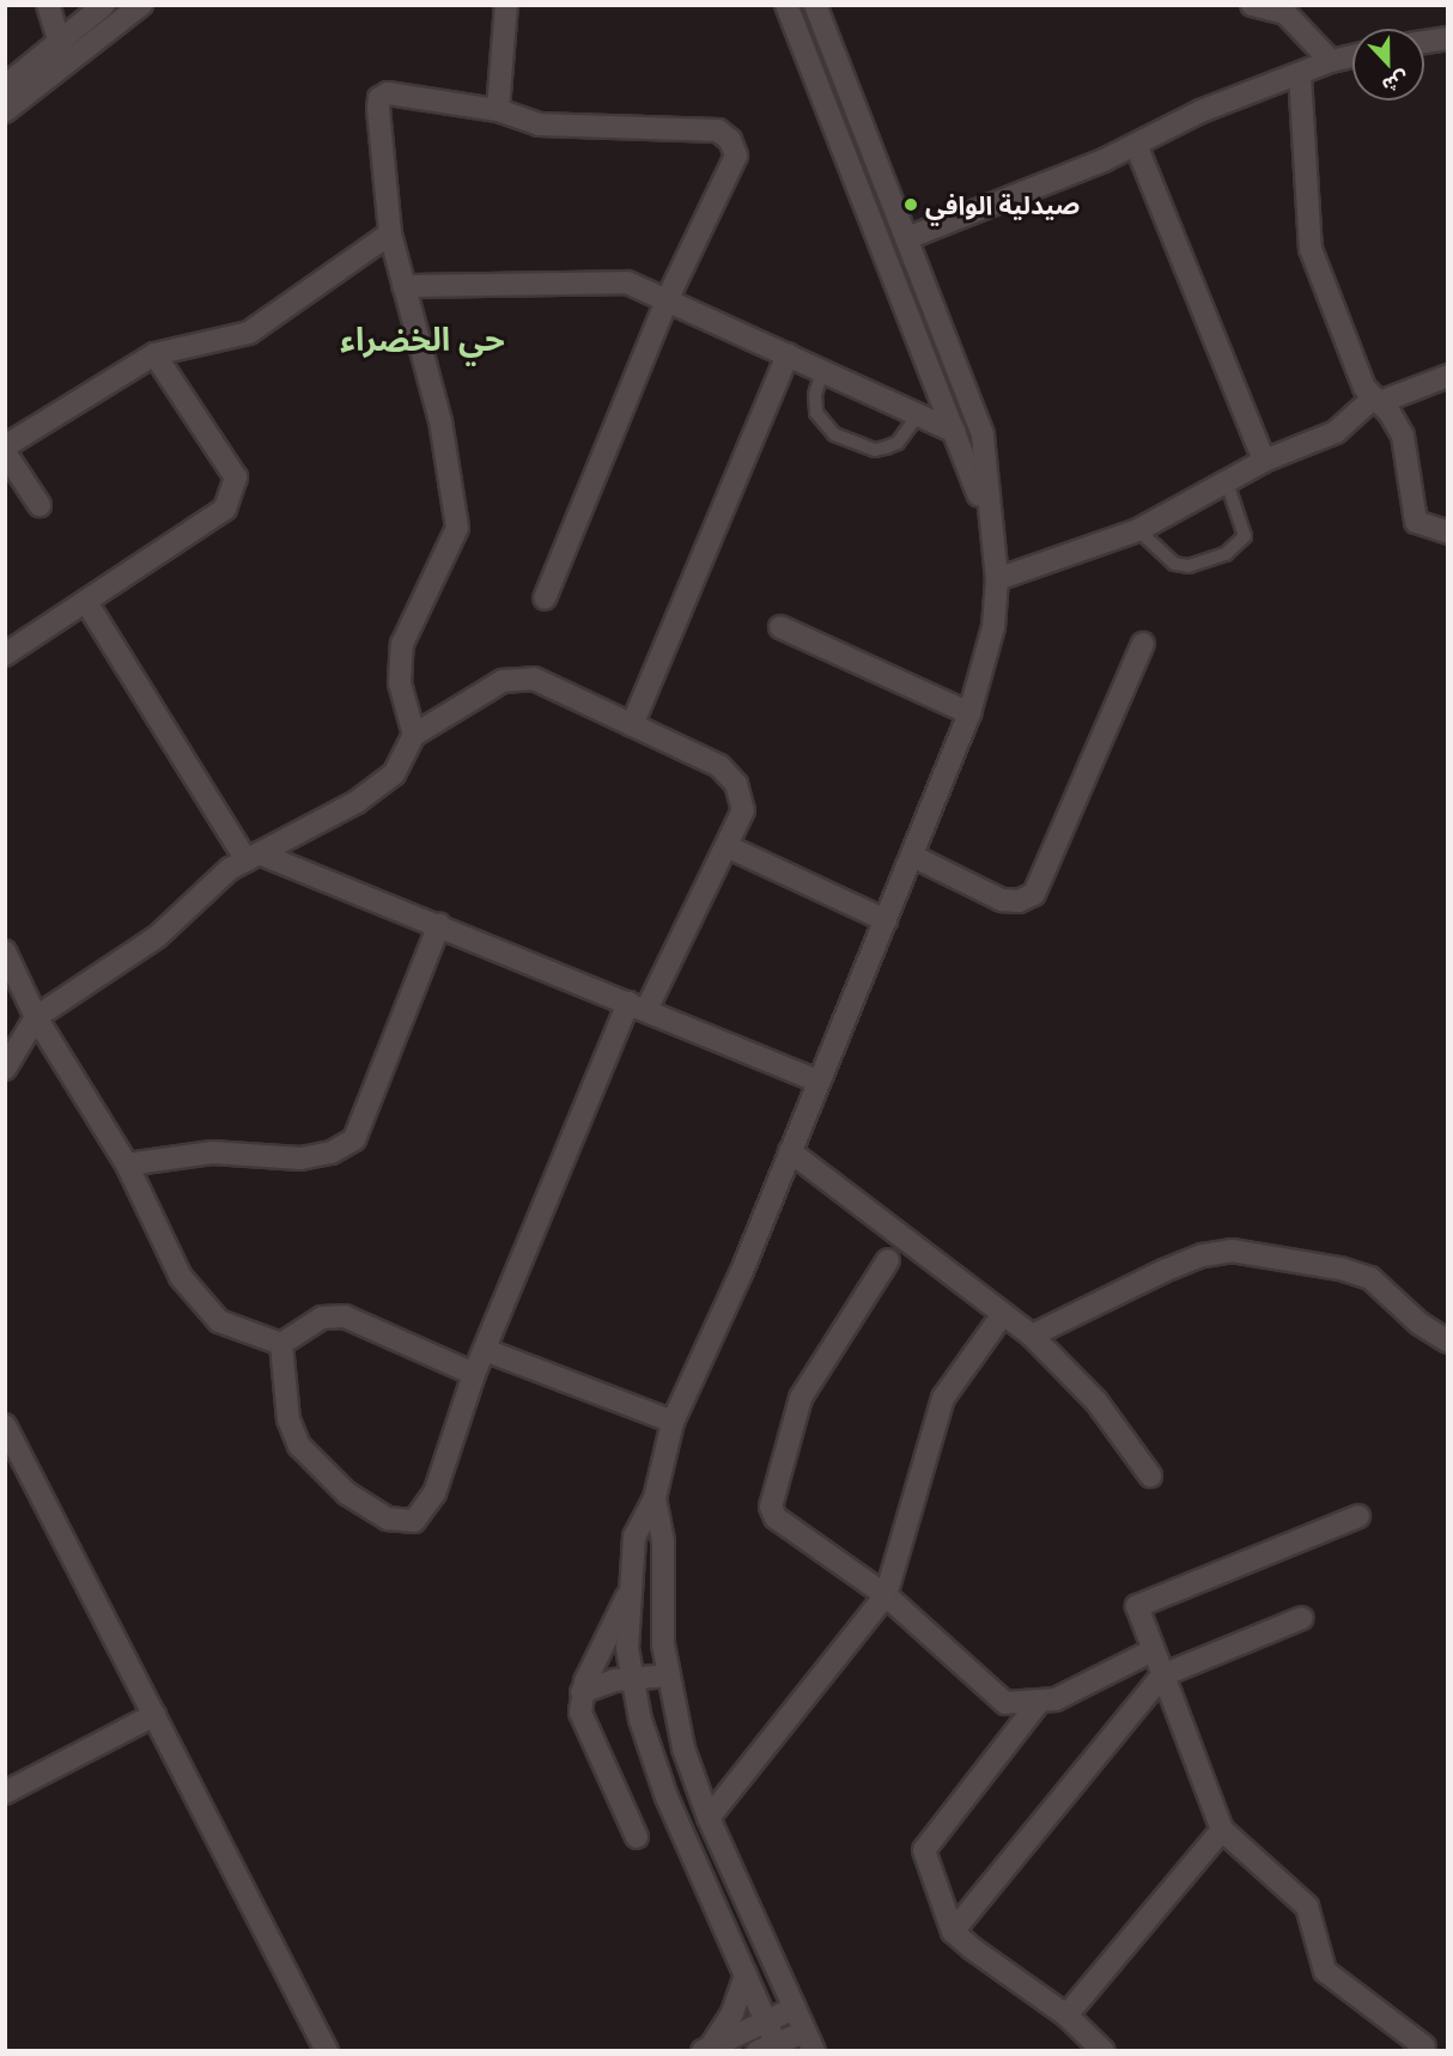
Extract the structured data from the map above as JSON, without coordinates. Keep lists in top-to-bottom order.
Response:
{
  "districts": ["حي الخضراء"],
  "places": ["صيدلية الوافي"],
  "north": "bottom"
}
